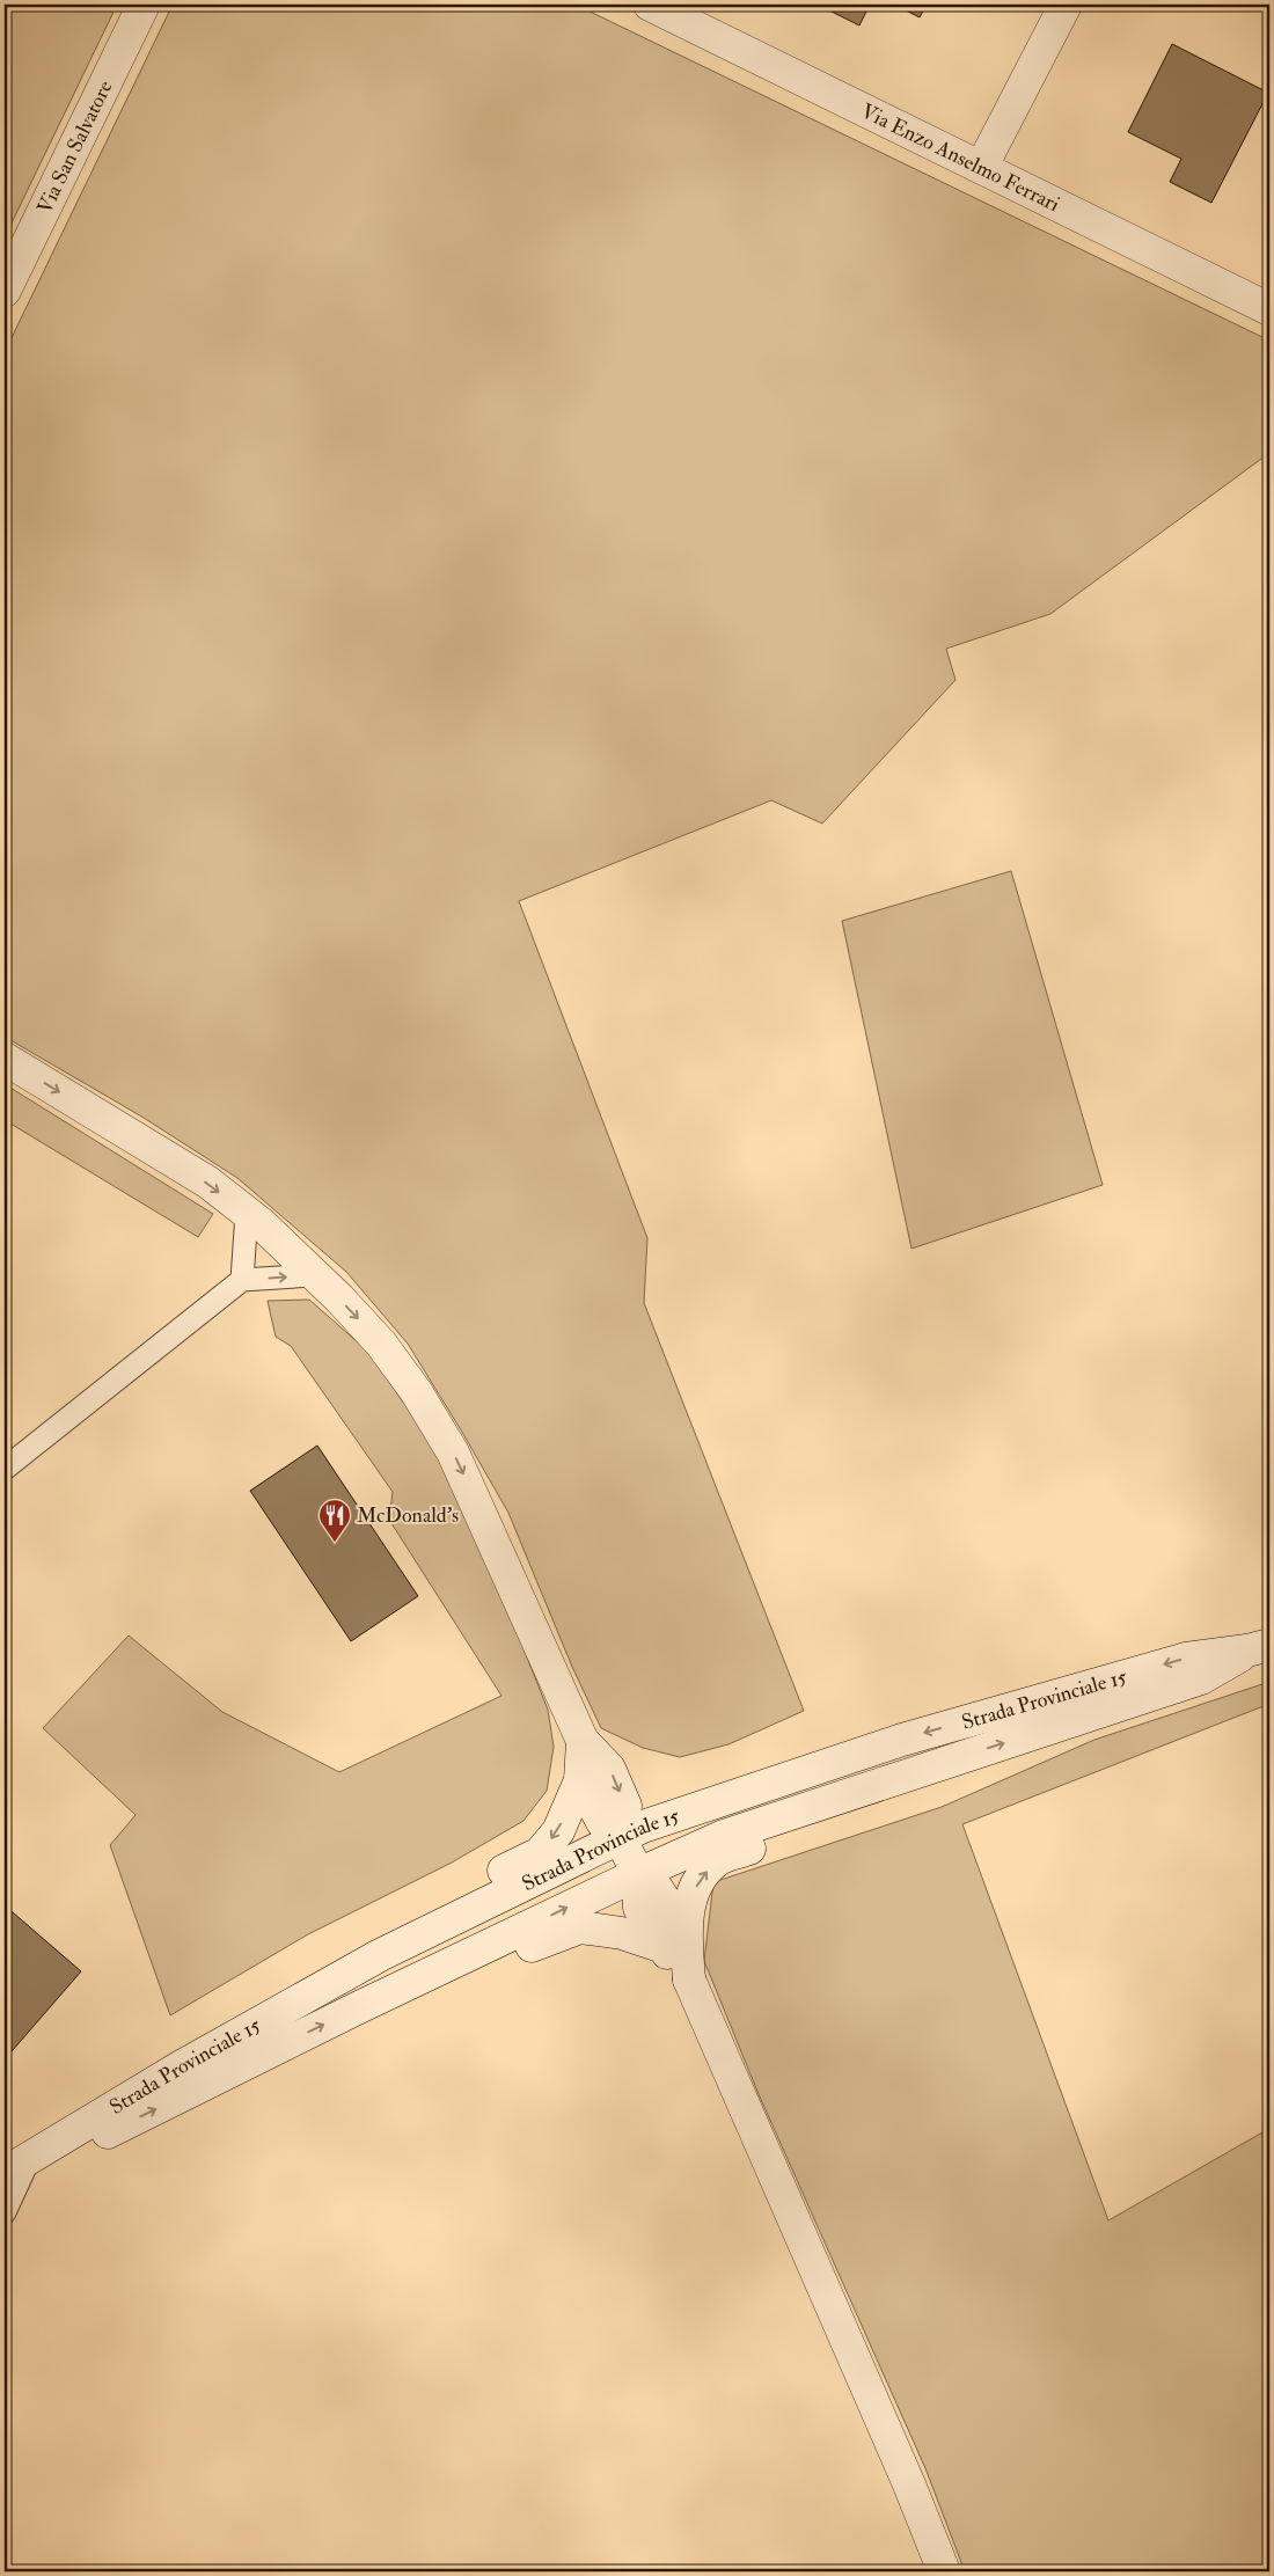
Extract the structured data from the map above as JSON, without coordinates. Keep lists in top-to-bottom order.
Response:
{
  "streets": {
    "main road": ["Via San Salvatore", "Via Enzo Anselmo Ferrari", "Strada Provinciale 15"]
  },
  "places": {
    "restaurant": ["McDonald's"]
  }
}
